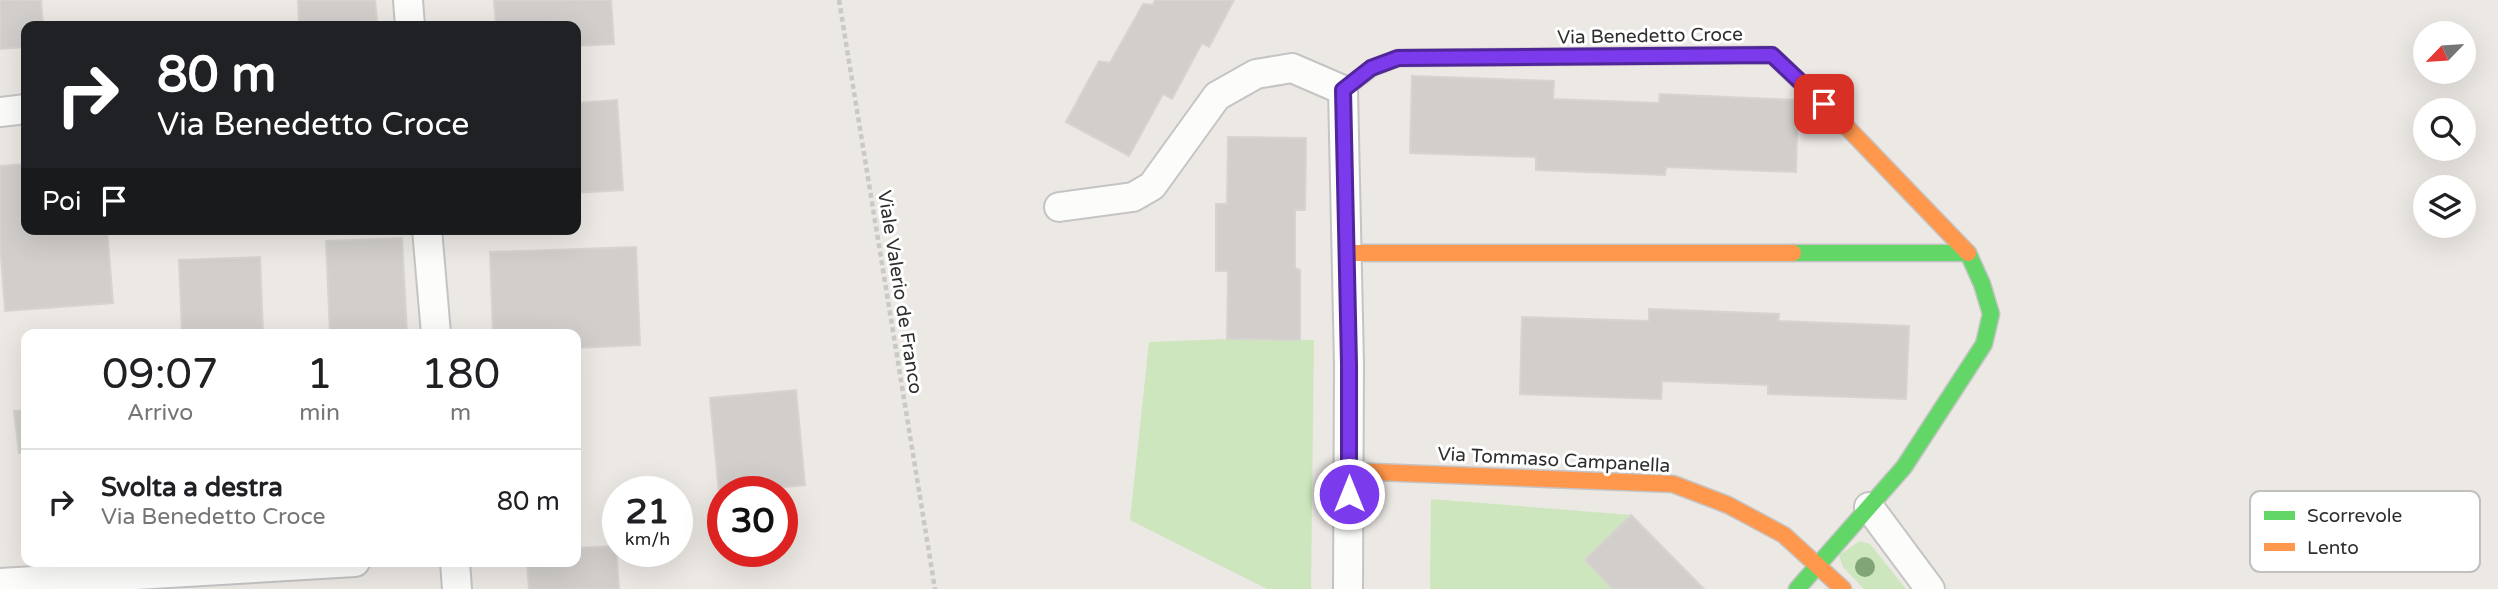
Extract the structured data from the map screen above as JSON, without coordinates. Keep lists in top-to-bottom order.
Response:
{
  "streets": {
    "street": ["Via Benedetto Croce", "Via Tommaso Campanella"],
    "path": ["Viale Valerio de Franco"]
  },
  "crossings": [
    ["Via Benedetto Croce", "Via Tommaso Campanella"]
  ],
  "legend": ["Scorrevole", "Lento"],
  "north": "bottom left",
  "page": {
    "turn": ["80 m", "Via Benedetto Croce"],
    "then": "Poi",
    "eta": [
      "09:07",
      "Arrivo",
      "1",
      "min",
      "180",
      "m"
    ],
    "list": [
      {
        "name": "Svolta a destra",
        "note": "Via Benedetto Croce",
        "value": "80 m"
      }
    ],
    "speed": "21 km/h",
    "limit": "30"
  }
}
